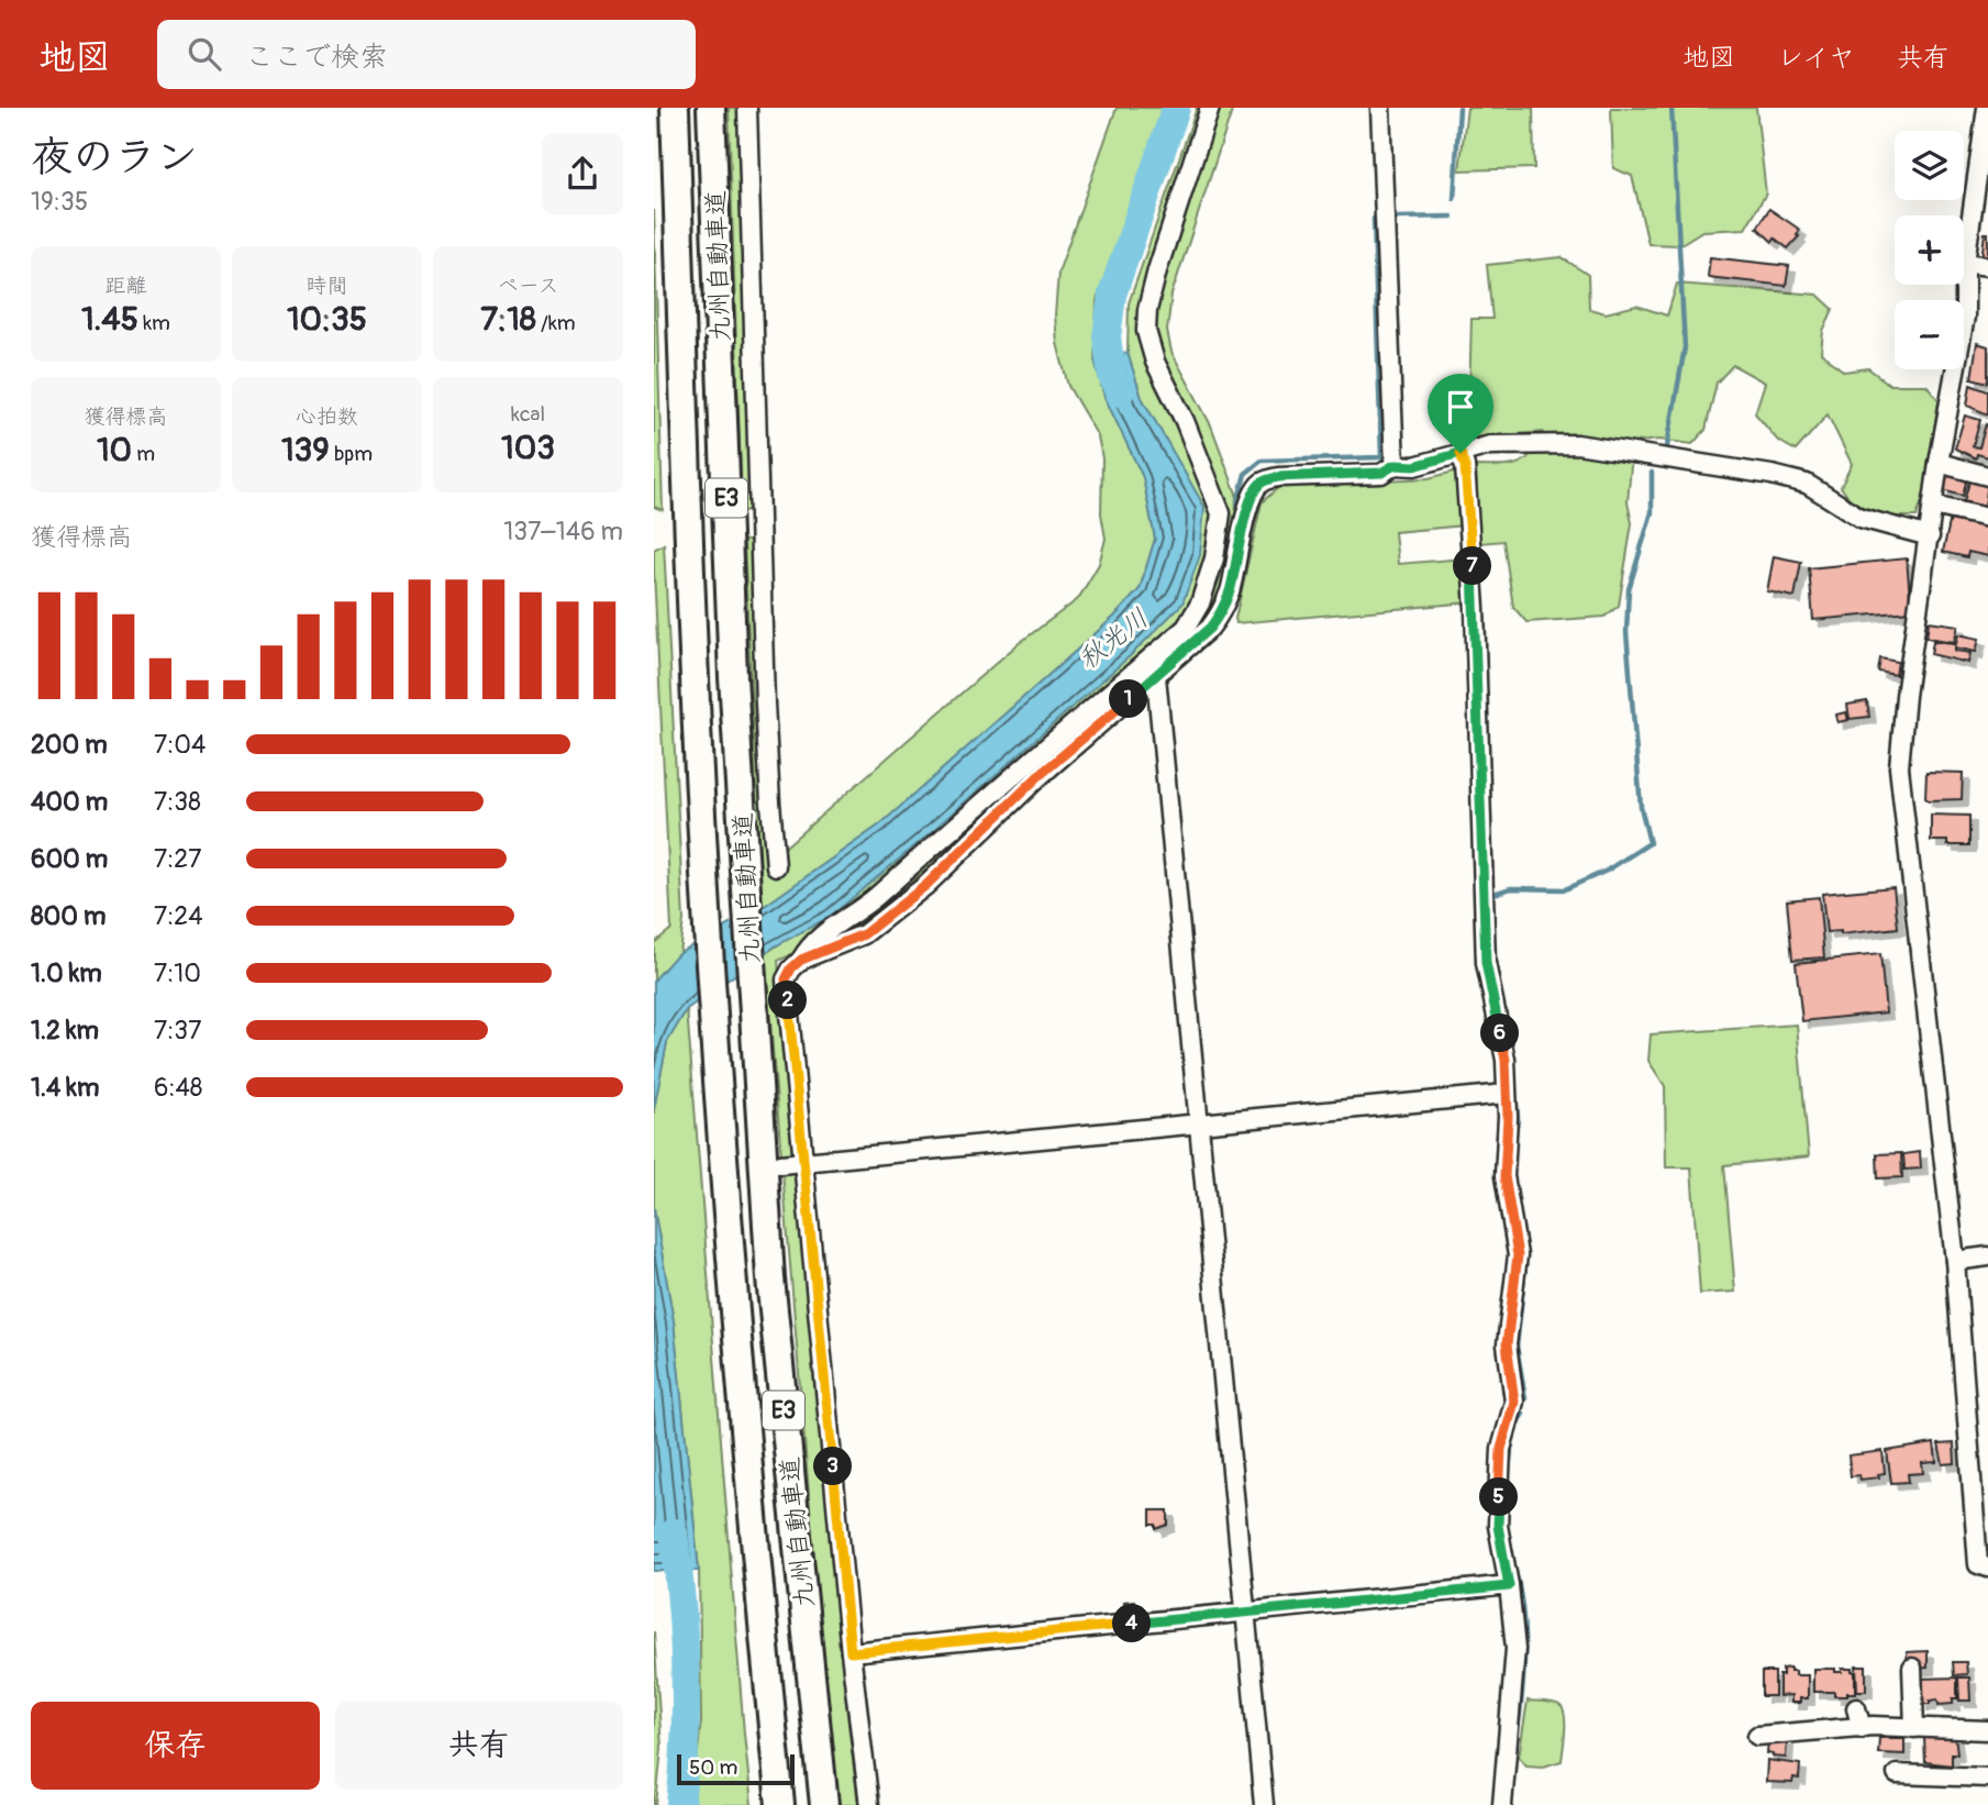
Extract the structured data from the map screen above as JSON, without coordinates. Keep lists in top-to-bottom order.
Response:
{
  "streets": {
    "highway": ["九州自動車道", "E3"]
  },
  "water": ["秋光川"],
  "scale_bar": "50 m",
  "page": {
    "header": "地図",
    "search": "ここで検索",
    "nav": ["地図", "レイヤ", "共有"],
    "heading": ["夜のラン", "19:35"],
    "map_buttons": ["+", "−"],
    "stats": [
      ["距離", "1.45 km"],
      ["時間", "10:35"],
      ["ペース", "7:18 /km"],
      ["獲得標高", "10 m"],
      ["心拍数", "139 bpm"],
      ["kcal", "103"]
    ],
    "chart": ["獲得標高", "137–146 m"],
    "pins": [
      "7",
      "1",
      "2",
      "6",
      "3",
      "5",
      "4"
    ],
    "list": [
      {
        "name": "200 m",
        "note": "7:04"
      },
      {
        "name": "400 m",
        "note": "7:38"
      },
      {
        "name": "600 m",
        "note": "7:27"
      },
      {
        "name": "800 m",
        "note": "7:24"
      },
      {
        "name": "1.0 km",
        "note": "7:10"
      },
      {
        "name": "1.2 km",
        "note": "7:37"
      },
      {
        "name": "1.4 km",
        "note": "6:48"
      }
    ],
    "buttons": ["保存", "共有"],
    "scale": "50 m"
  }
}
